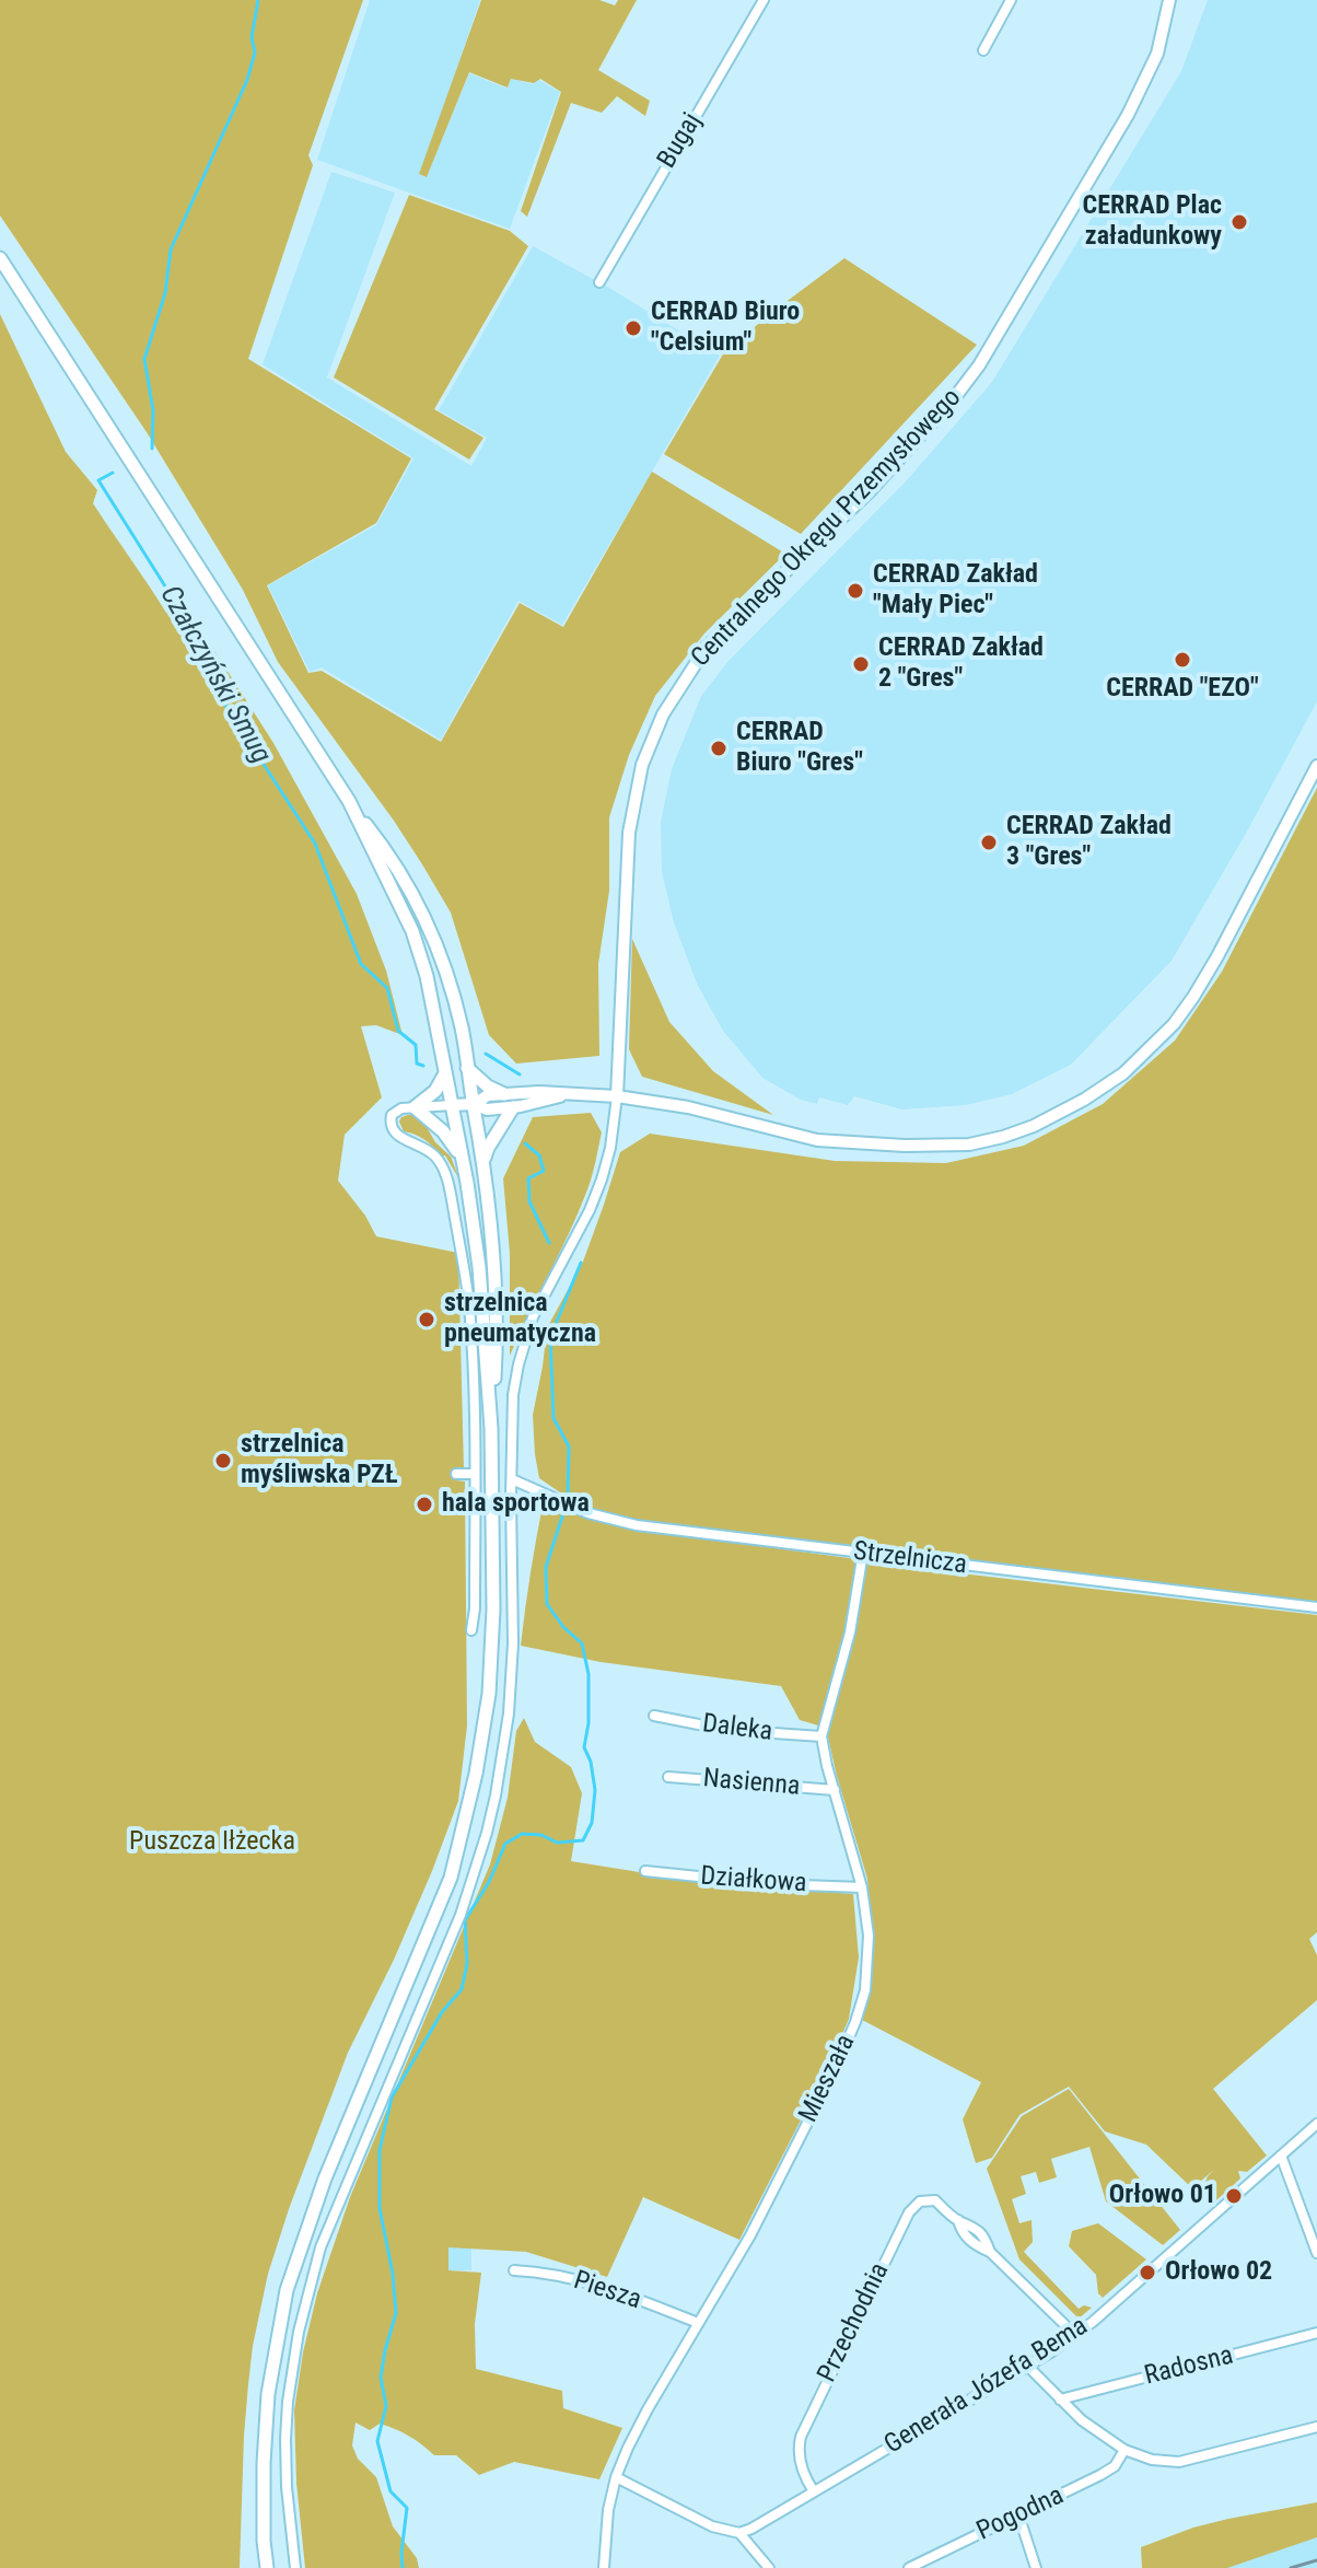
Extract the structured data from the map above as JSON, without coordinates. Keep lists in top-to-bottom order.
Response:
{
  "streets": {
    "street": [
      "Bugaj",
      "Centralnego Okręgu Przemysłowego",
      "Strzelnicza",
      "Daleka",
      "Nasienna",
      "Działkowa",
      "Mieszała",
      "Piesza",
      "Przechodnia",
      "Radosna",
      "Generała Józefa Bema",
      "Pogodna"
    ]
  },
  "crossings": [
    ["Strzelnicza", "Mieszała"],
    ["Daleka", "Mieszała"],
    ["Nasienna", "Mieszała"],
    ["Działkowa", "Mieszała"],
    ["Mieszała", "Piesza"],
    ["Przechodnia", "Generała Józefa Bema"]
  ],
  "water": ["Czałczyński Smug"],
  "parks": ["Puszcza Iłżecka"],
  "places": [
    "CERRAD Plac załadunkowy",
    "CERRAD Biuro \"Celsium\"",
    "CERRAD Zakład \"Mały Piec\"",
    "CERRAD \"EZO\"",
    "CERRAD Zakład 2 \"Gres\"",
    "CERRAD Biuro \"Gres\"",
    "CERRAD Zakład 3 \"Gres\"",
    "strzelnica pneumatyczna",
    "strzelnica myśliwska PZŁ",
    "hala sportowa",
    "Orłowo 01",
    "Orłowo 02"
  ]
}
